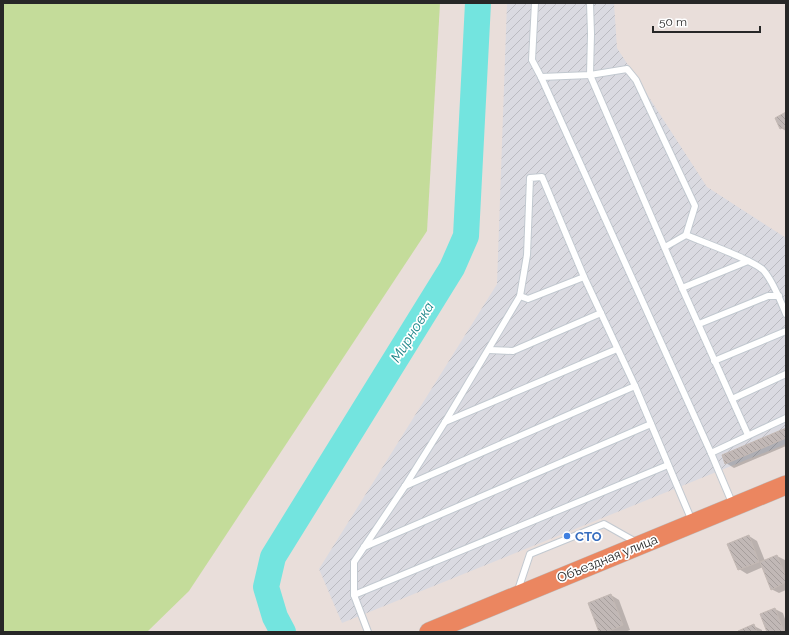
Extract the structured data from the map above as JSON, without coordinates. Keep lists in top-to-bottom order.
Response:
{
  "streets": {
    "highway": ["Объездная улица"]
  },
  "water": ["Мирновка"],
  "places": ["СТО"],
  "scale_bar": "50 m"
}
